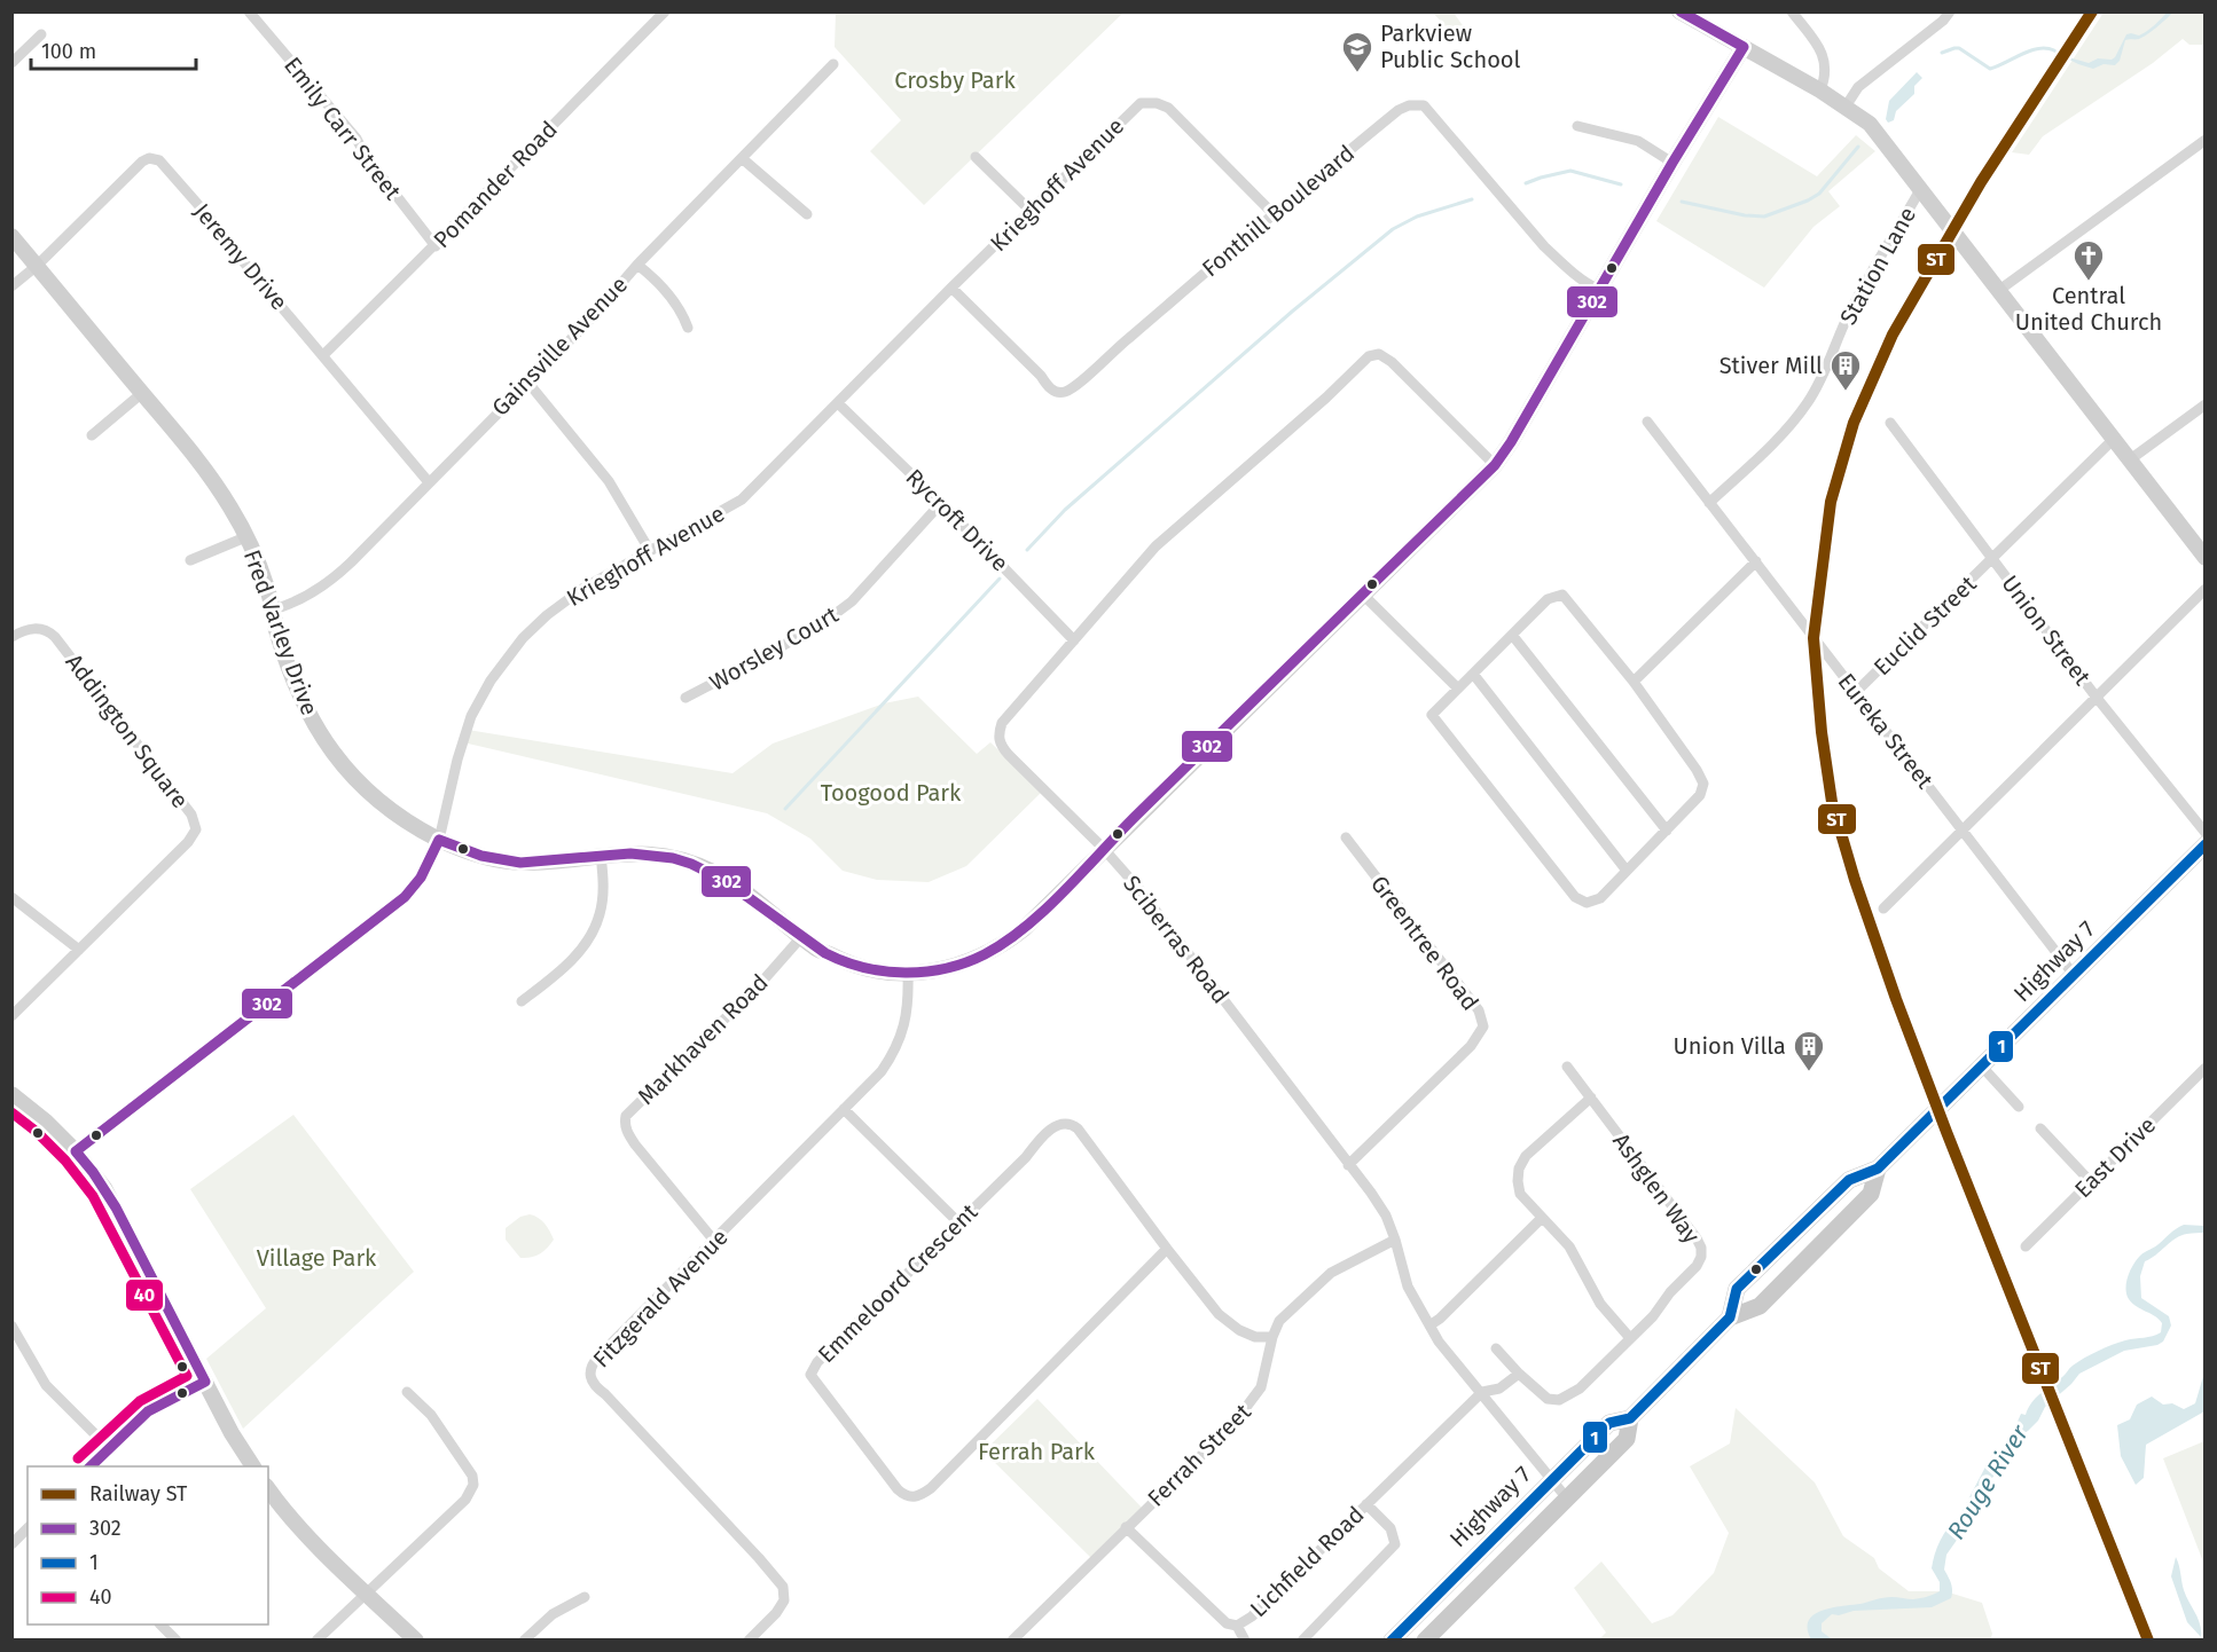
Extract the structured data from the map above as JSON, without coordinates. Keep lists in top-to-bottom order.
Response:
{
  "streets": {
    "main road": ["Highway 7"],
    "street": [
      "Emily Carr Street",
      "Pomander Road",
      "Krieghoff Avenue",
      "Fonthill Boulevard",
      "Jeremy Drive",
      "Station Lane",
      "Gainsville Avenue",
      "Rycroft Drive",
      "Euclid Street",
      "Union Street",
      "Fred Varley Drive",
      "Worsley Court",
      "Addington Square",
      "Eureka Street",
      "Sciberras Road",
      "Greentree Road",
      "Markhaven Road",
      "East Drive",
      "Ashglen Way",
      "Emmeloord Crescent",
      "Fitzgerald Avenue",
      "Ferrah Street",
      "Lichfield Road"
    ]
  },
  "crossings": [
    ["Emily Carr Street", "Pomander Road"],
    ["Pomander Road", "Jeremy Drive"],
    ["Krieghoff Avenue", "Fonthill Boulevard"],
    ["Krieghoff Avenue", "Rycroft Drive"],
    ["Krieghoff Avenue", "Fred Varley Drive"],
    ["Fonthill Boulevard", "Fred Varley Drive"],
    ["Jeremy Drive", "Gainsville Avenue"],
    ["Jeremy Drive", "Fred Varley Drive"],
    ["Station Lane", "Eureka Street"],
    ["Gainsville Avenue", "Fred Varley Drive"],
    ["Rycroft Drive", "Worsley Court"],
    ["Rycroft Drive", "Sciberras Road"],
    ["Euclid Street", "Union Street"],
    ["Euclid Street", "Eureka Street"],
    ["Fred Varley Drive", "Sciberras Road"],
    ["Fred Varley Drive", "Markhaven Road"],
    ["Fred Varley Drive", "Fitzgerald Avenue"],
    ["Eureka Street", "Highway 7"],
    ["Sciberras Road", "Greentree Road"],
    ["Sciberras Road", "Highway 7"],
    ["Sciberras Road", "Ferrah Street"],
    ["Sciberras Road", "Lichfield Road"],
    ["Markhaven Road", "Fitzgerald Avenue"],
    ["Emmeloord Crescent", "Ferrah Street"],
    ["Ferrah Street", "Lichfield Road"]
  ],
  "water": ["Rouge River"],
  "parks": [
    "Crosby Park",
    "Toogood Park",
    "Village Park",
    "Ferrah Park"
  ],
  "places": {
    "school or university": ["Parkview Public School"],
    "church": ["Central United Church"],
    "building": ["Stiver Mill", "Union Villa"]
  },
  "lines": [
    "rail line ST",
    "transit line 302",
    "transit line 1",
    "transit line 40"
  ],
  "legend": [
    "Railway ST",
    "302",
    "1",
    "40"
  ],
  "scale_bar": "100 m"
}
